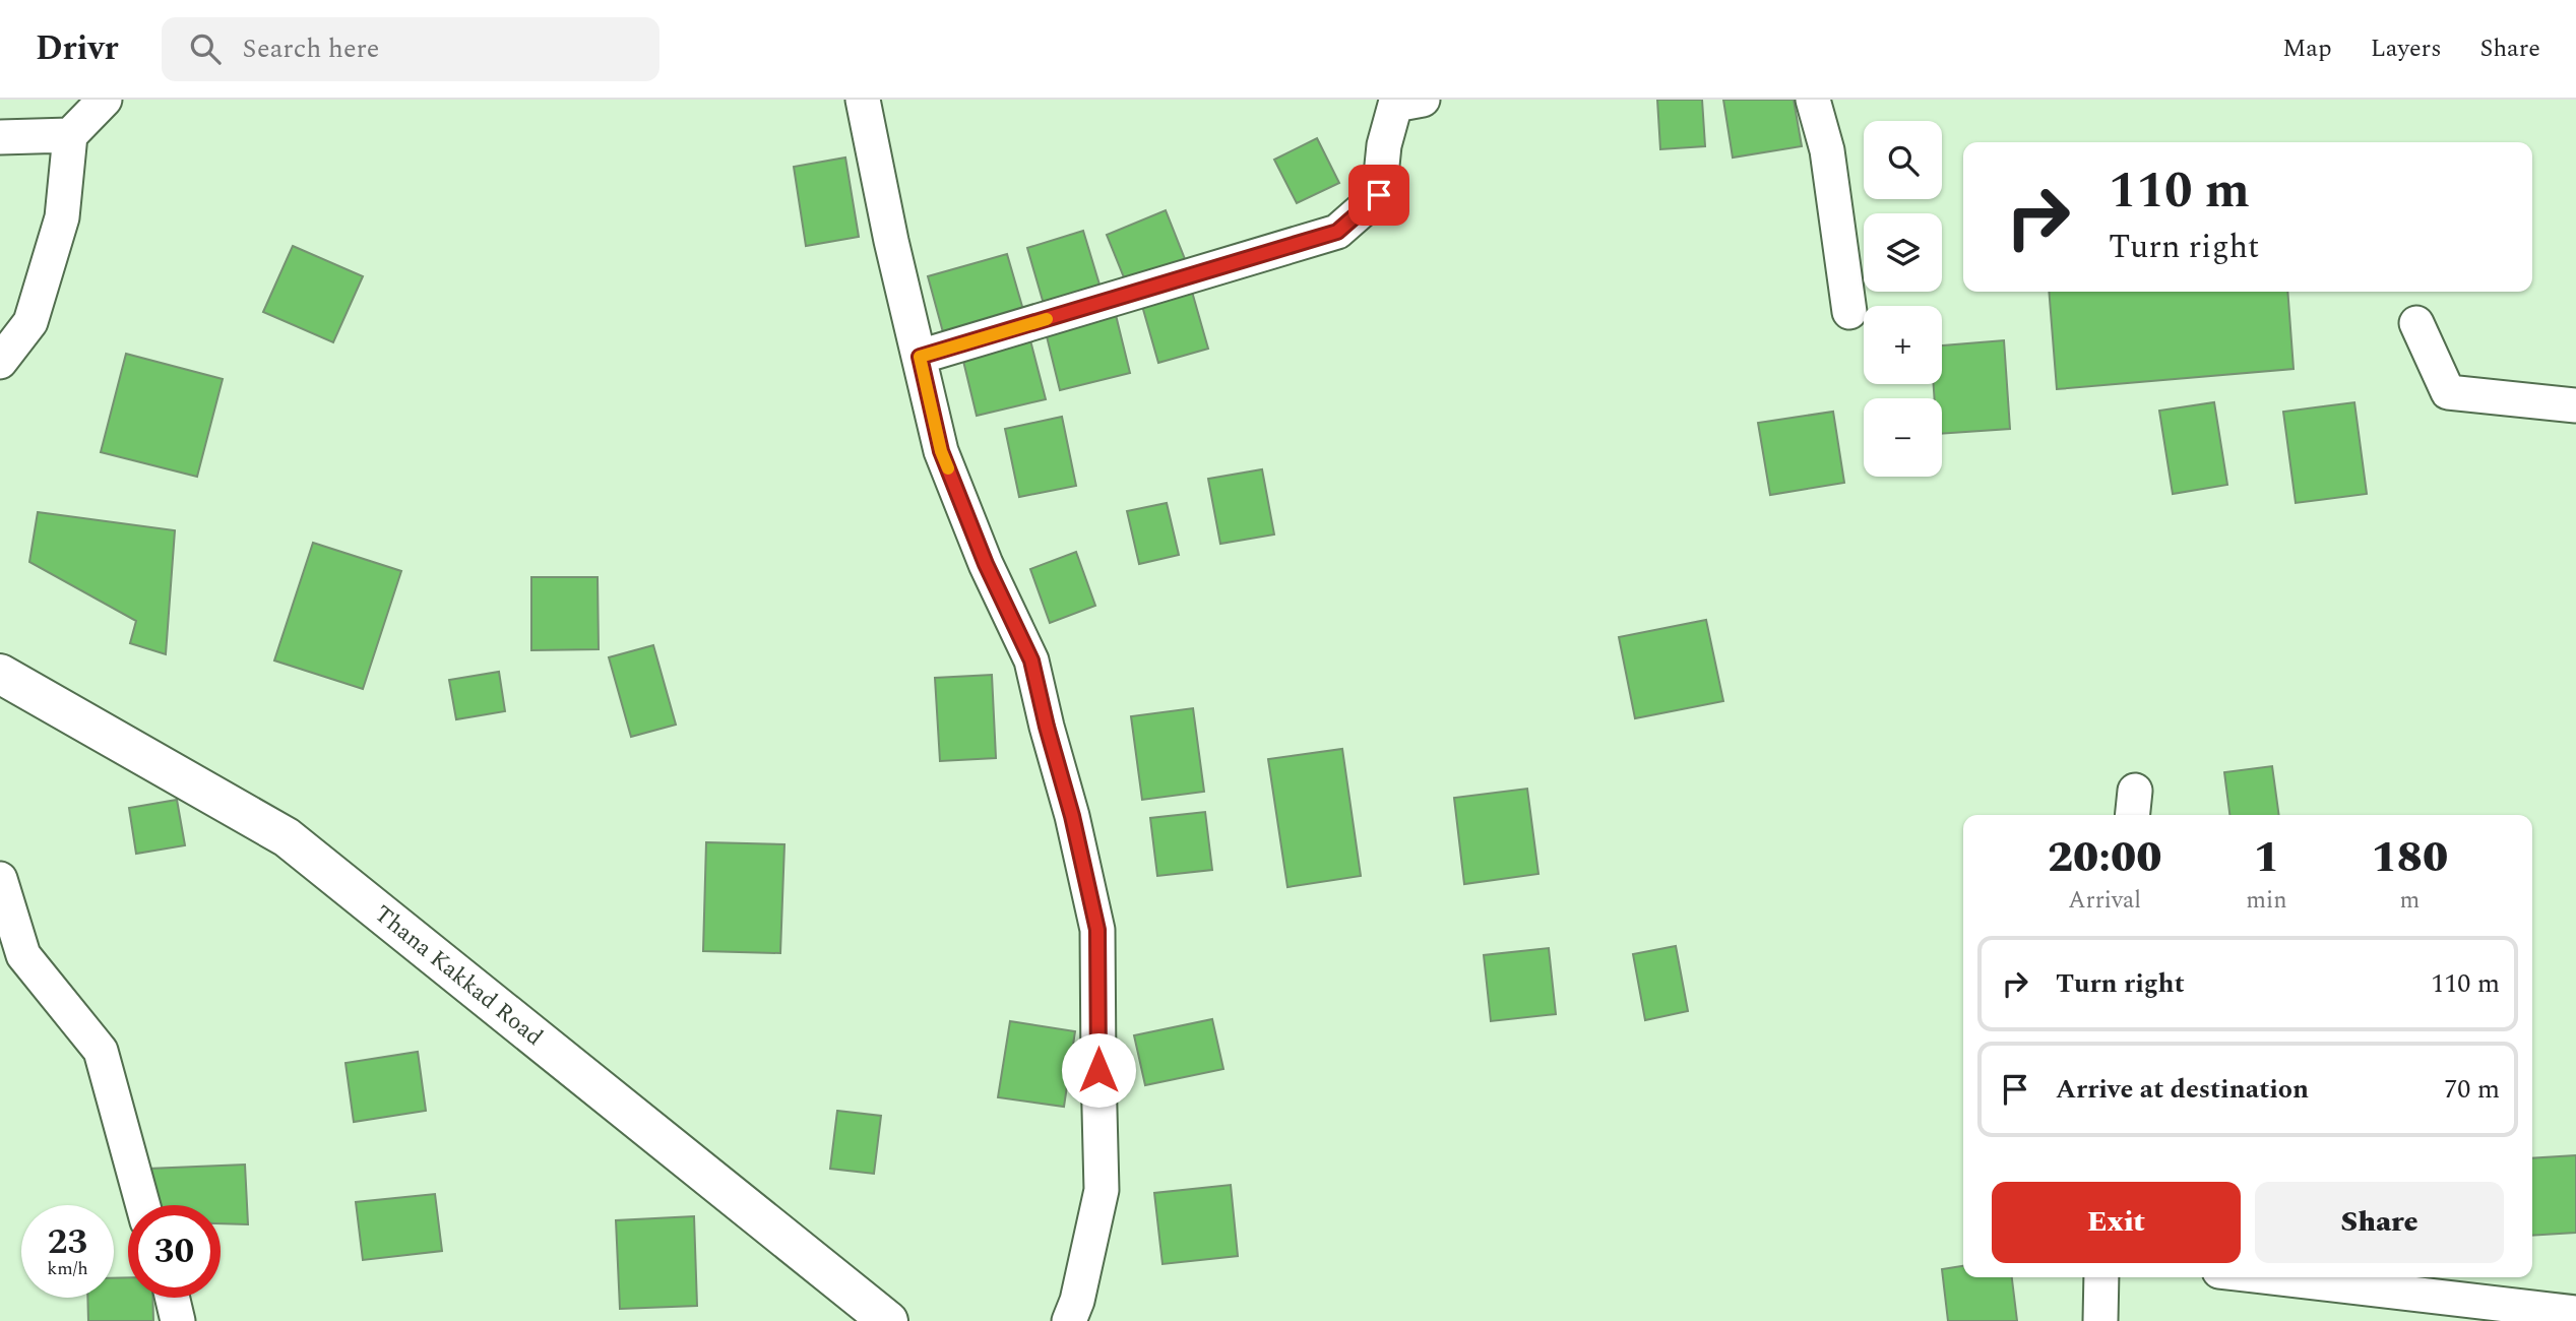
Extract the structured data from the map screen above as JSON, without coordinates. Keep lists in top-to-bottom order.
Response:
{
  "streets": {
    "main road": ["Thana Kakkad Road"]
  },
  "page": {
    "header": "Drivr",
    "search": "Search here",
    "nav": ["Map", "Layers", "Share"],
    "map_buttons": ["+", "−"],
    "turn": ["110 m", "Turn right"],
    "eta": [
      "20:00",
      "Arrival",
      "1",
      "min",
      "180",
      "m"
    ],
    "list": [
      {
        "name": "Turn right",
        "value": "110 m"
      },
      {
        "name": "Arrive at destination",
        "value": "70 m"
      }
    ],
    "buttons": ["Exit", "Share"],
    "speed": "23 km/h",
    "limit": "30"
  }
}
